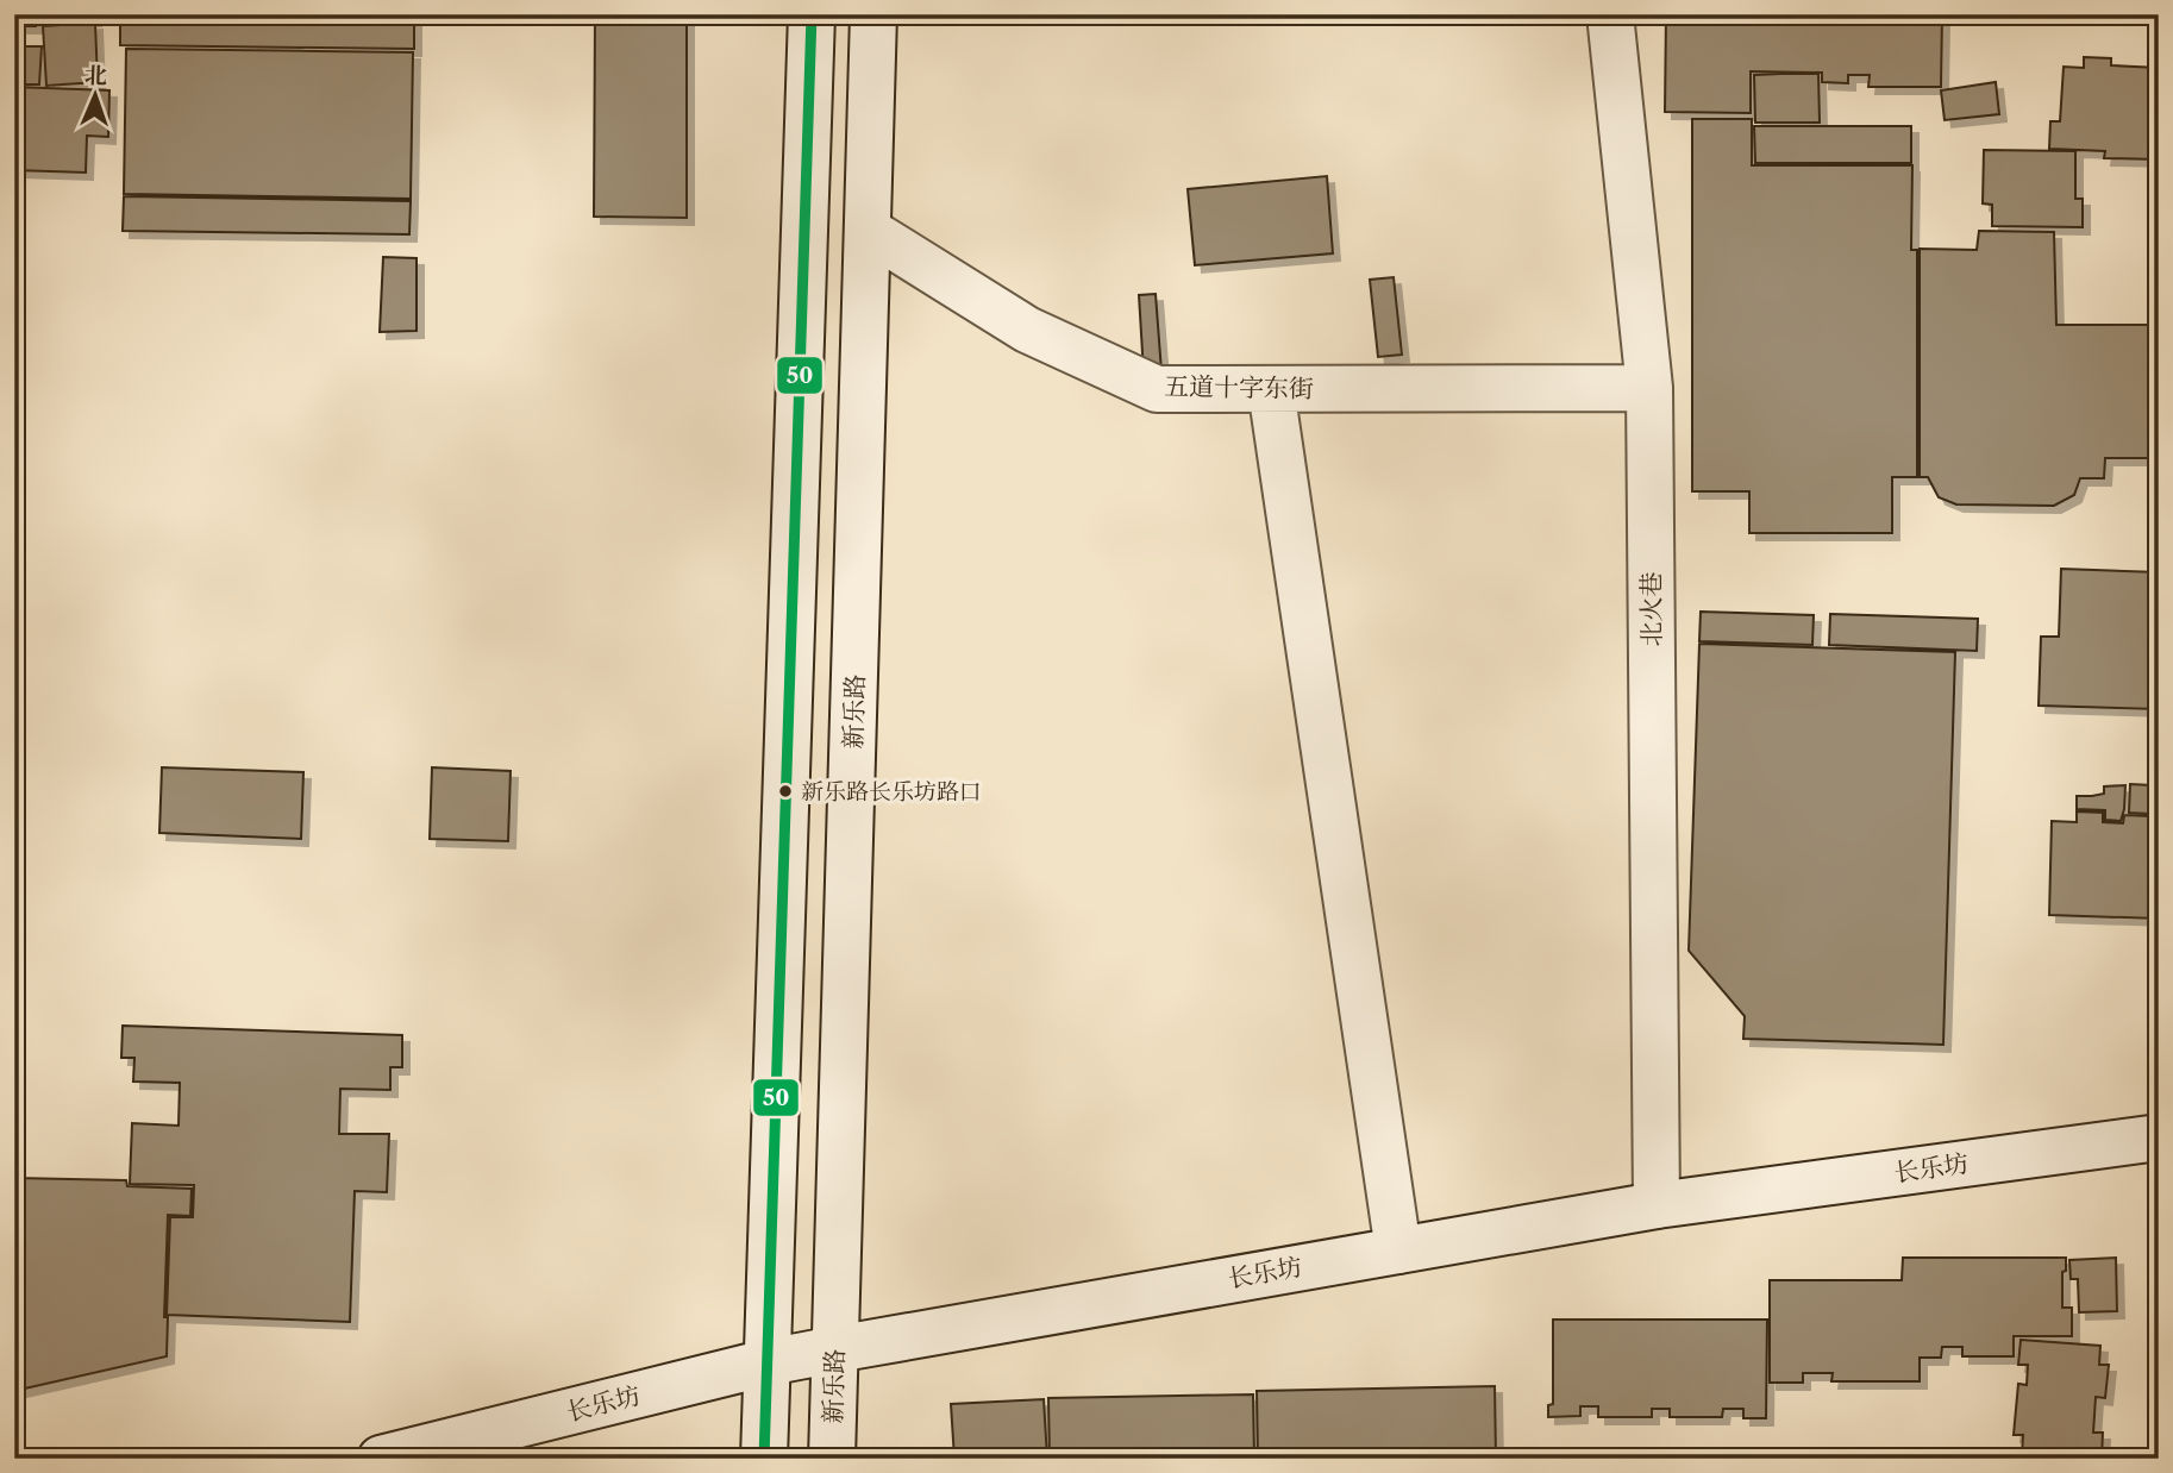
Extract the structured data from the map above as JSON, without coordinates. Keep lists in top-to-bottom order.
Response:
{
  "streets": {
    "street": [
      "五道十字东街",
      "北火巷",
      "新乐路",
      "长乐坊"
    ]
  },
  "crossings": [
    ["五道十字东街", "北火巷"],
    ["五道十字东街", "新乐路"],
    ["北火巷", "长乐坊"],
    ["新乐路", "长乐坊"]
  ],
  "places": ["新乐路长乐坊路口"],
  "lines": ["transit line 50"],
  "north": "top"
}
